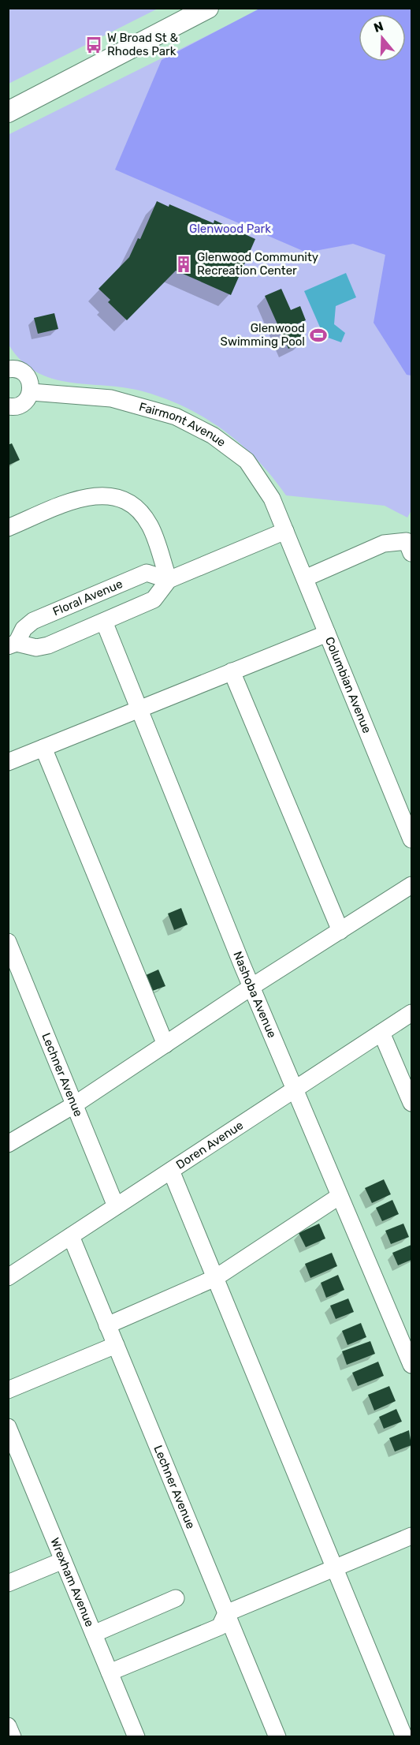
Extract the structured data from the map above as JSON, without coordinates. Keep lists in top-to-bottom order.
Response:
{
  "streets": {
    "street": [
      "Fairmont Avenue",
      "Floral Avenue",
      "Columbian Avenue",
      "Nashoba Avenue",
      "Lechner Avenue",
      "Doren Avenue",
      "Wrexham Avenue"
    ]
  },
  "crossings": [
    ["Fairmont Avenue", "Columbian Avenue"],
    ["Floral Avenue", "Nashoba Avenue"],
    ["Nashoba Avenue", "Doren Avenue"],
    ["Lechner Avenue", "Doren Avenue"]
  ],
  "parks": ["Glenwood Park"],
  "places": {
    "bus stop": ["W Broad St & Rhodes Park"],
    "building": ["Glenwood Community Recreation Center"],
    "sports": ["Glenwood Swimming Pool"]
  },
  "north": "top"
}
